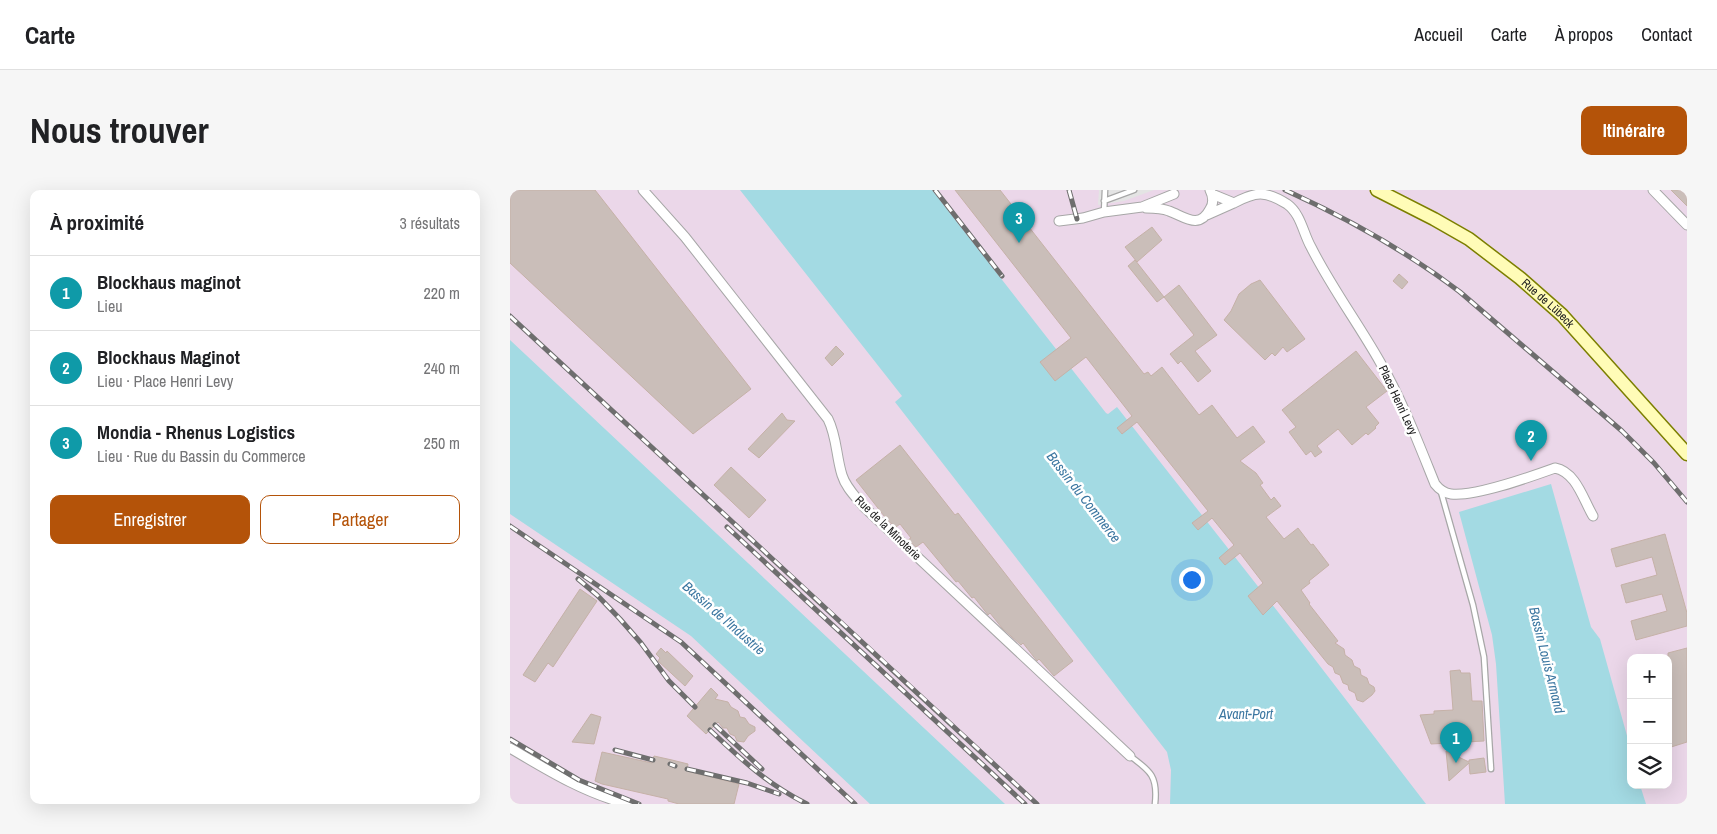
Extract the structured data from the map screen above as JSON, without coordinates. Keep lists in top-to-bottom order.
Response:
{
  "streets": {
    "main road": ["Rue de Lübeck"],
    "street": ["Place Henri Levy", "Rue de la Minoterie"]
  },
  "water": [
    "Bassin du Commerce",
    "Bassin de l'Industrie",
    "Bassin Louis Armand",
    "Avant-Port"
  ],
  "page": {
    "header": "Carte",
    "nav": [
      "Accueil",
      "Carte",
      "À propos",
      "Contact"
    ],
    "buttons": [
      "Itinéraire",
      ["Enregistrer", "Partager"]
    ],
    "title": "Nous trouver",
    "heading": ["À proximité", "3 résultats"],
    "pins": ["3", "2", "1"],
    "list": [
      {
        "mark": "1",
        "name": "Blockhaus maginot",
        "note": "Lieu",
        "value": "220 m"
      },
      {
        "mark": "2",
        "name": "Blockhaus Maginot",
        "note": "Lieu · Place Henri Levy",
        "value": "240 m"
      },
      {
        "mark": "3",
        "name": "Mondia - Rhenus Logistics",
        "note": "Lieu · Rue du Bassin du Commerce",
        "value": "250 m"
      }
    ],
    "map_buttons": ["+", "−"]
  }
}
